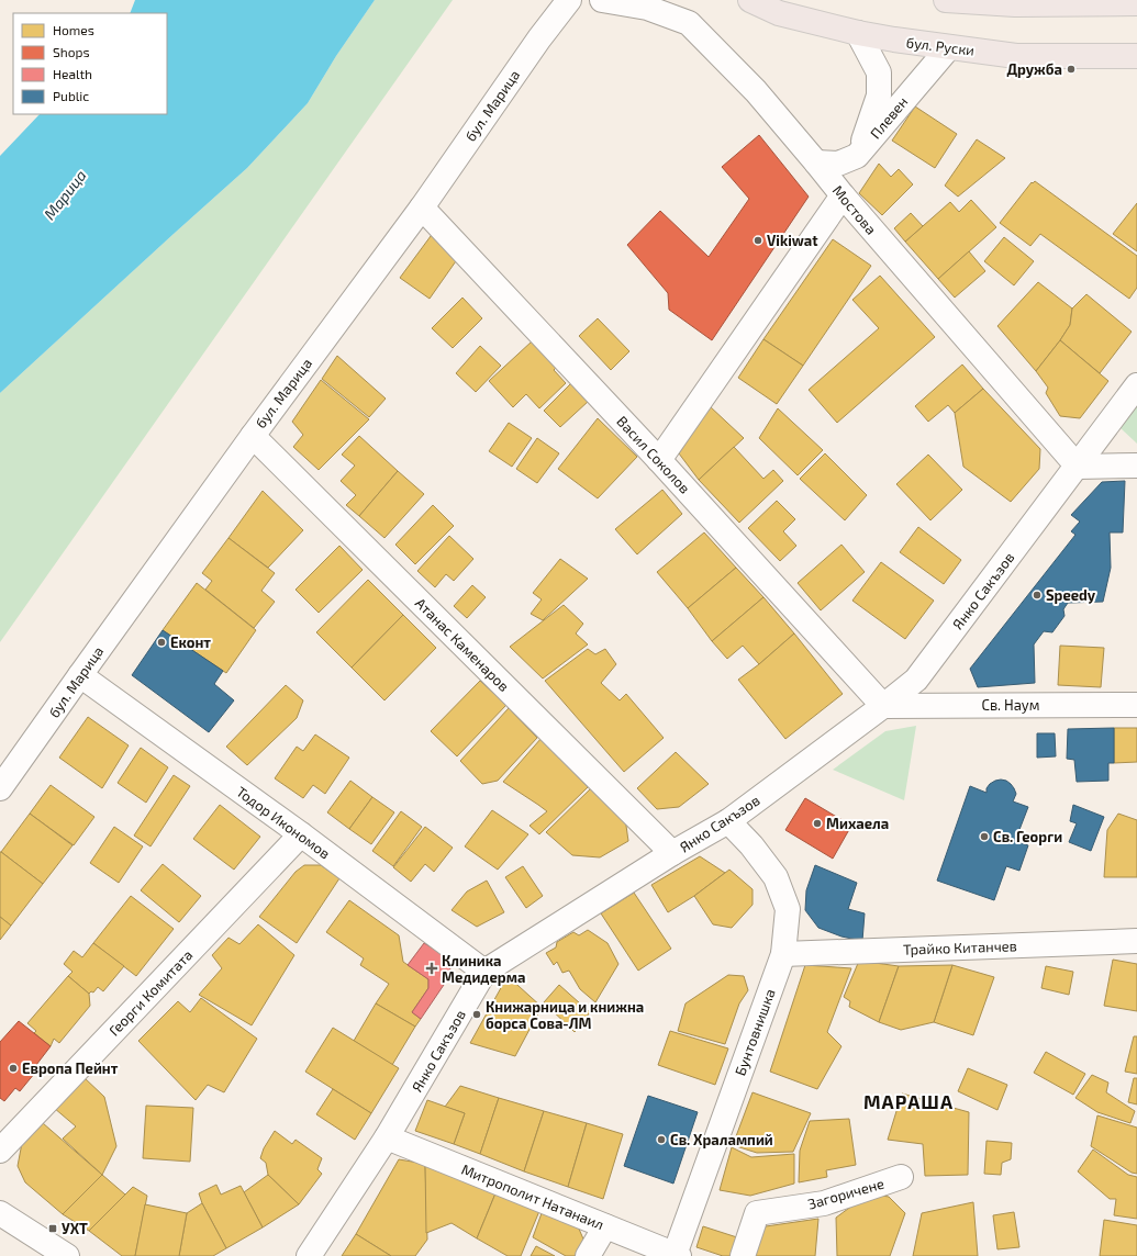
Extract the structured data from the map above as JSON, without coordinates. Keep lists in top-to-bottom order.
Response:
{
  "streets": {
    "main road": ["бул. Руски"],
    "street": [
      "бул. Марица",
      "Плевен",
      "Мостова",
      "Васил Соколов",
      "Янко Сакъзов",
      "Атанас Каменаров",
      "Св. Наум",
      "Тодор Икономов",
      "Трайко Китанчев",
      "Георги Комитата",
      "Бунтовнишка",
      "Загоричене",
      "Митрополит Натанаил"
    ]
  },
  "crossings": [
    ["бул. Руски", "Плевен"],
    ["бул. Марица", "Васил Соколов"],
    ["бул. Марица", "Атанас Каменаров"],
    ["бул. Марица", "Тодор Икономов"],
    ["Мостова", "Янко Сакъзов"],
    ["Васил Соколов", "Янко Сакъзов"],
    ["Васил Соколов", "Св. Наум"],
    ["Янко Сакъзов", "Атанас Каменаров"],
    ["Янко Сакъзов", "Св. Наум"],
    ["Янко Сакъзов", "Тодор Икономов"],
    ["Янко Сакъзов", "Бунтовнишка"],
    ["Янко Сакъзов", "Митрополит Натанаил"],
    ["Тодор Икономов", "Георги Комитата"],
    ["Трайко Китанчев", "Бунтовнишка"],
    ["Бунтовнишка", "Митрополит Натанаил"]
  ],
  "districts": ["МАРАША"],
  "water": ["Марица"],
  "places": {
    "other": [
      "Дружба",
      "Vikiwat",
      "Speedy",
      "Еконт",
      "Михаела",
      "Св. Георги",
      "Книжарница и книжна борса Сова-ЛМ",
      "Европа Пейнт",
      "Св. Хралампий"
    ],
    "health": ["Клиника Медидерма"],
    "transit": ["УХТ"]
  },
  "legend": [
    "Homes",
    "Shops",
    "Health",
    "Public"
  ]
}
